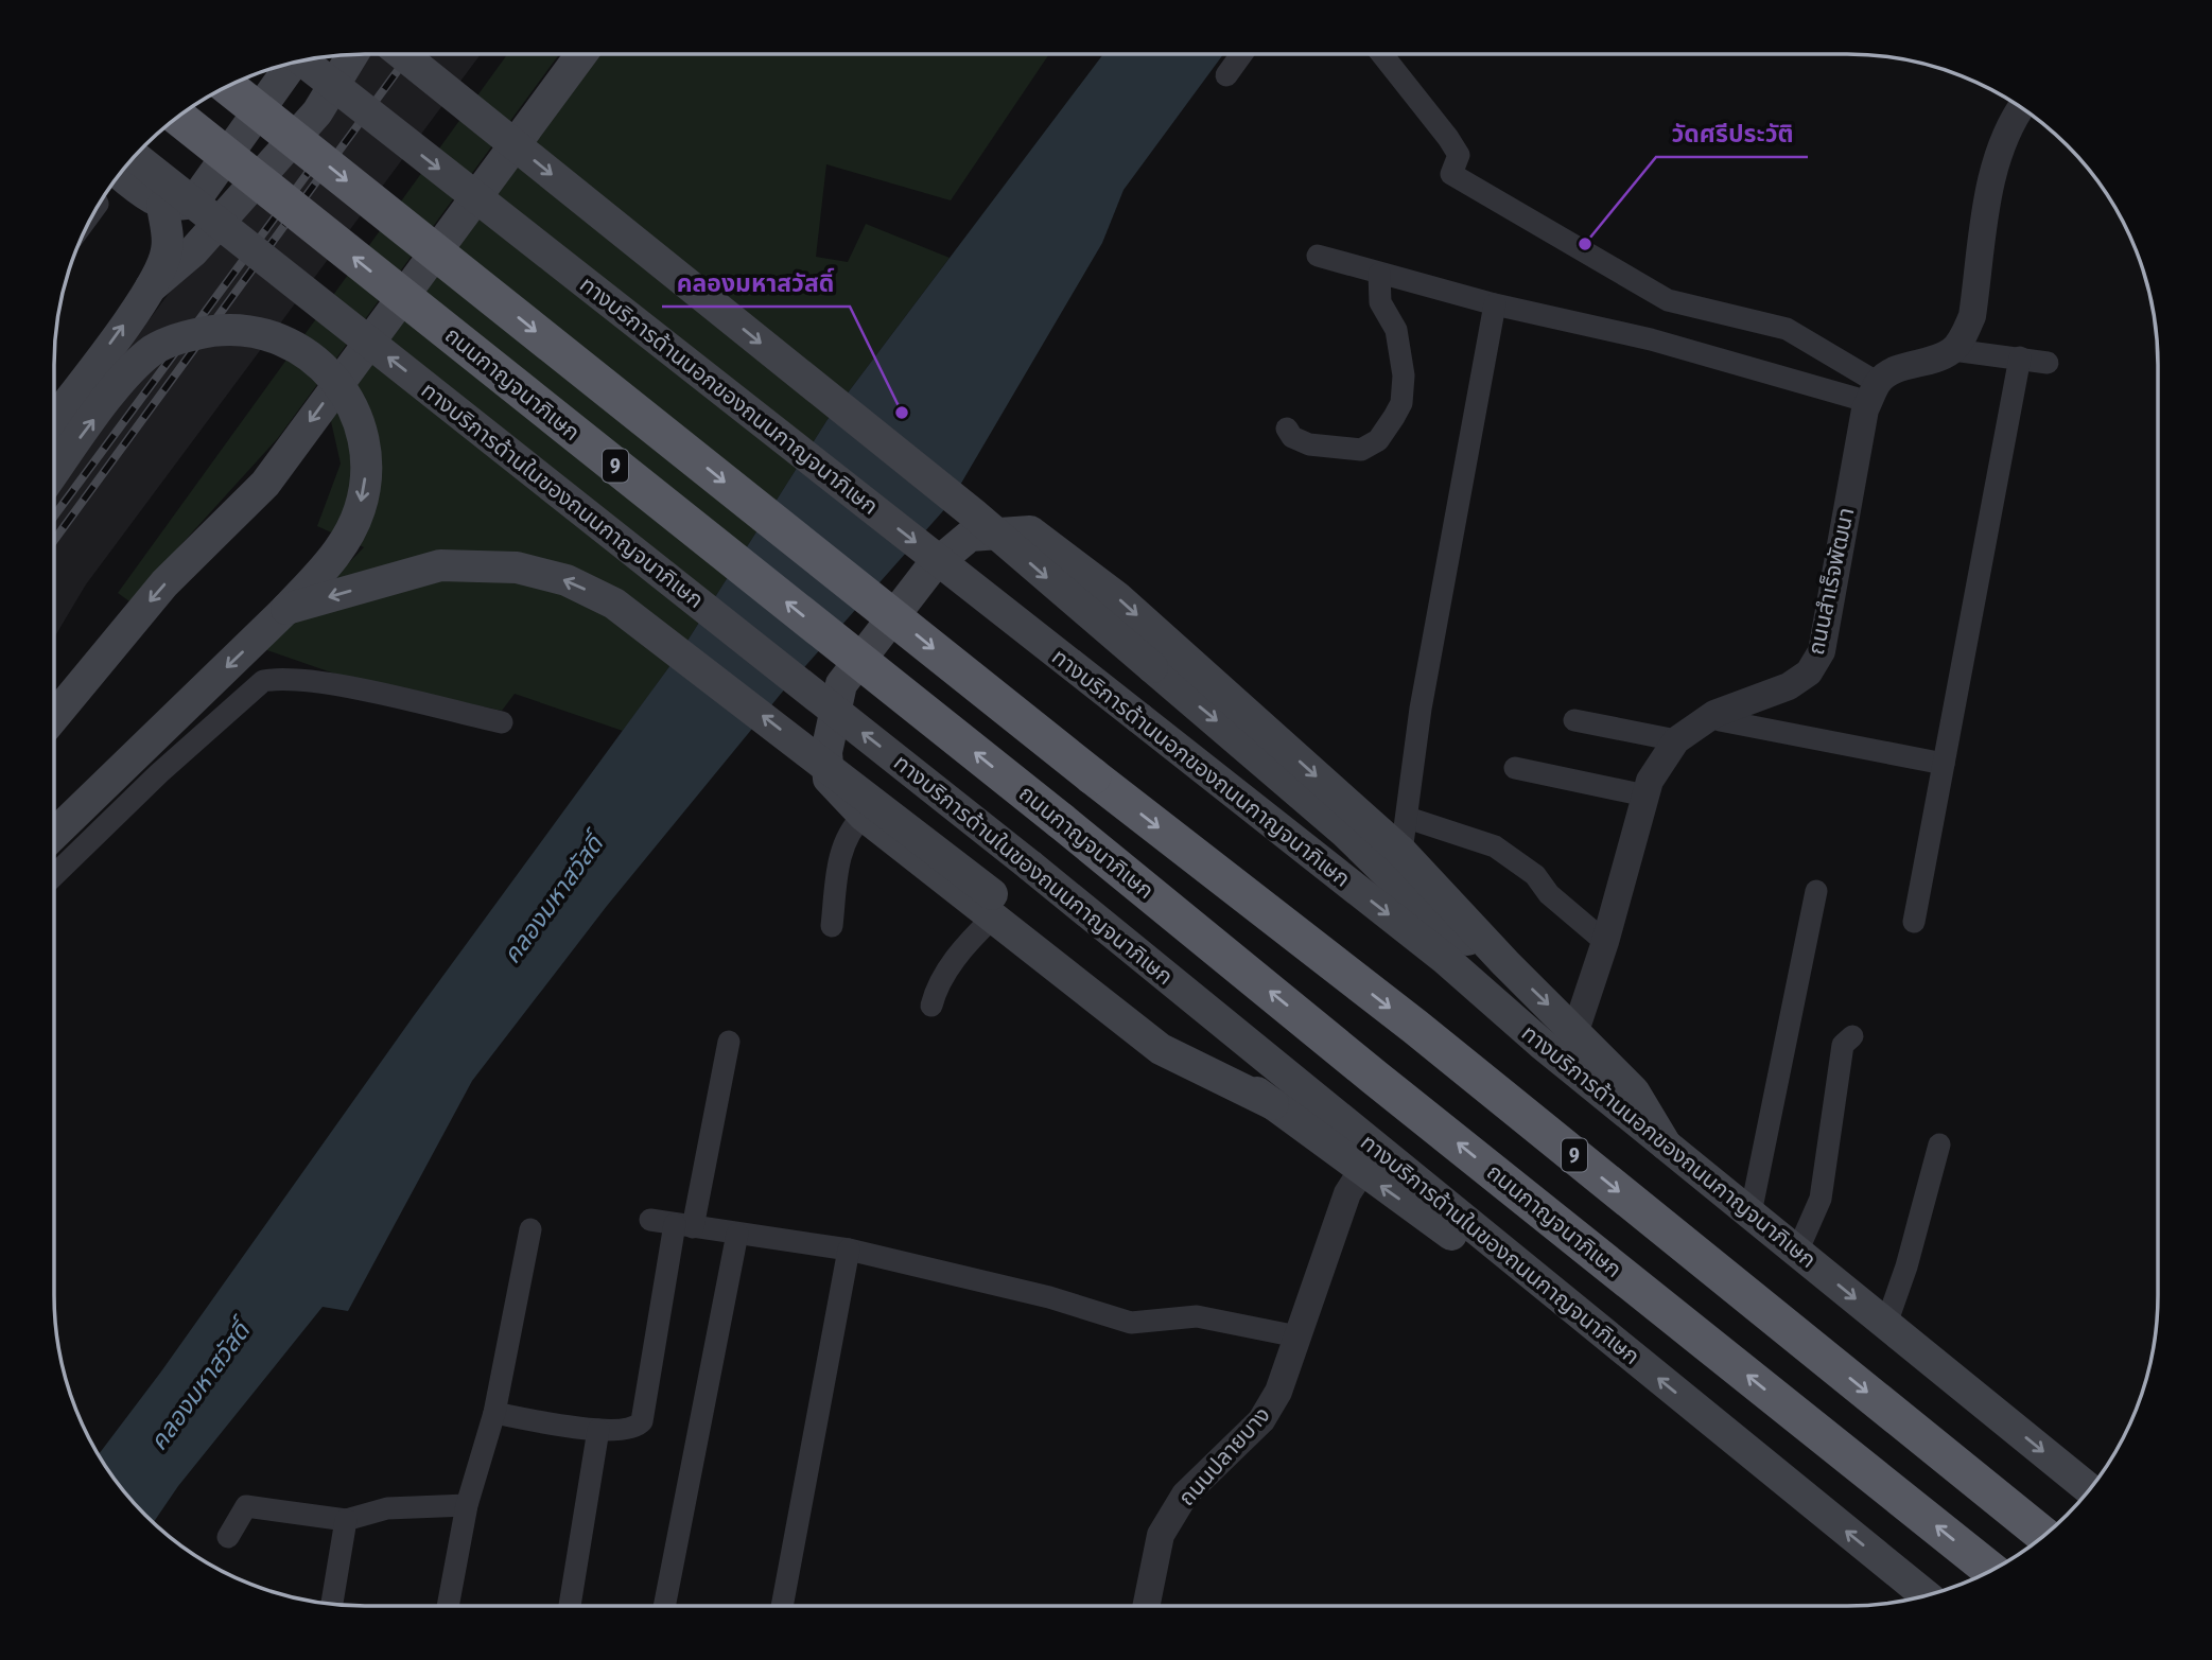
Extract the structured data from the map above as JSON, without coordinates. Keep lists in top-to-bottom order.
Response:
{
  "streets": {
    "highway": ["ถนนกาญจนาภิเษก", "9"],
    "main road": ["ทางบริการด้านนอกของถนนกาญจนาภิเษก", "ทางบริการด้านในของถนนกาญจนาภิเษก"],
    "street": ["ถนนสำเร็จพัฒนา", "ถนนปลายบาง"]
  },
  "water": ["คลองมหาสวัสดิ์"],
  "places": ["วัดศรีประวัติ", "คลองมหาสวัสดิ์"]
}
